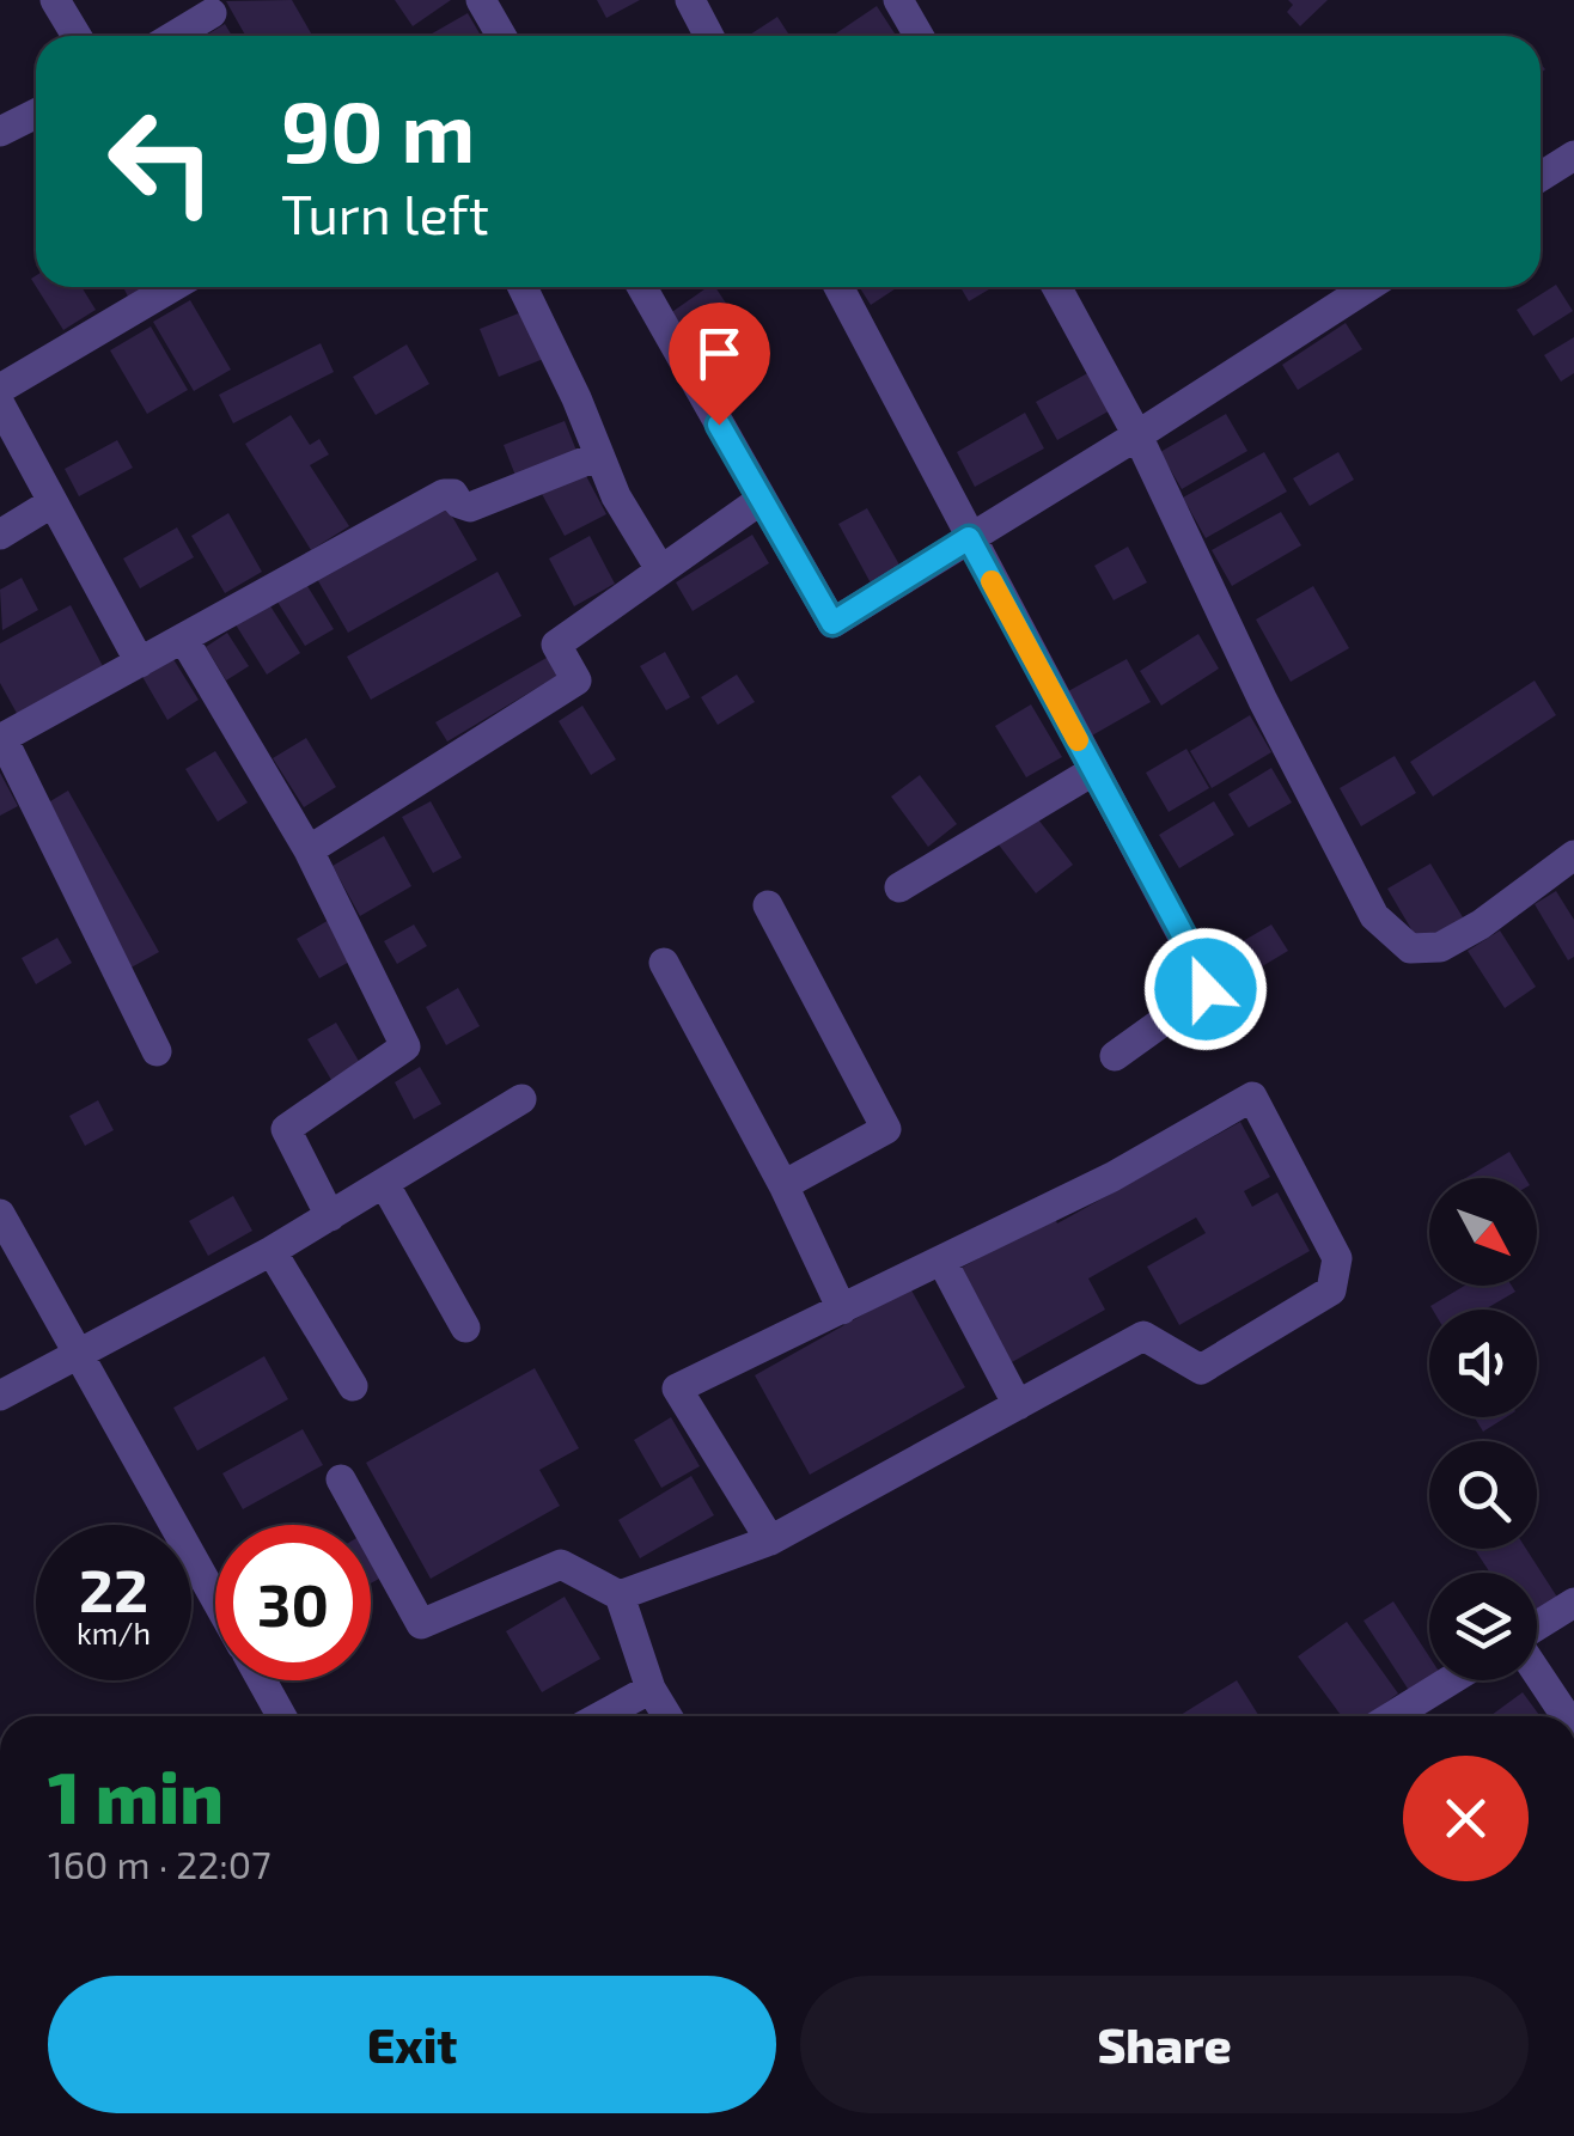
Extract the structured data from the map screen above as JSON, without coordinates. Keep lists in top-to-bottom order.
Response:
{
  "north": "bottom right",
  "page": {
    "turn": ["90 m", "Turn left"],
    "speed": "22 km/h",
    "limit": "30",
    "heading": ["1 min", "160 m · 22:07"],
    "buttons": ["Exit", "Share"]
  }
}
